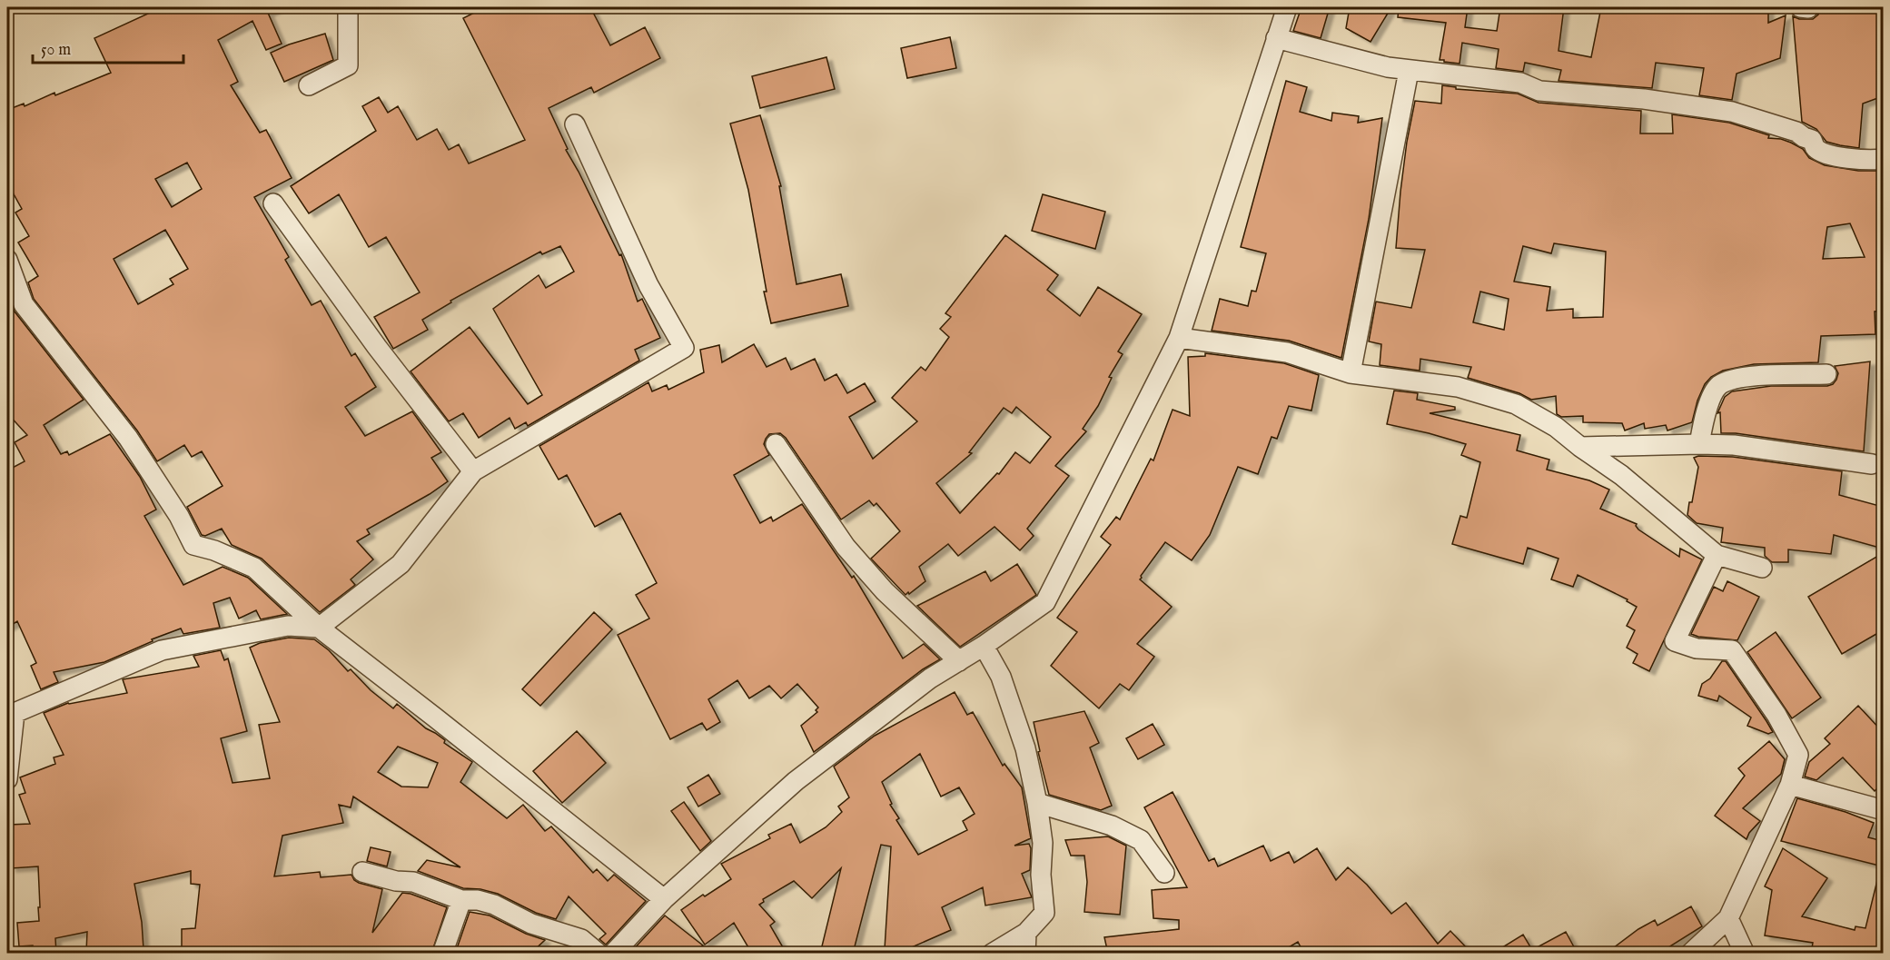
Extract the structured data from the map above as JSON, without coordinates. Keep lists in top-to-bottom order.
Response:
{
  "scale_bar": "50 m"
}
